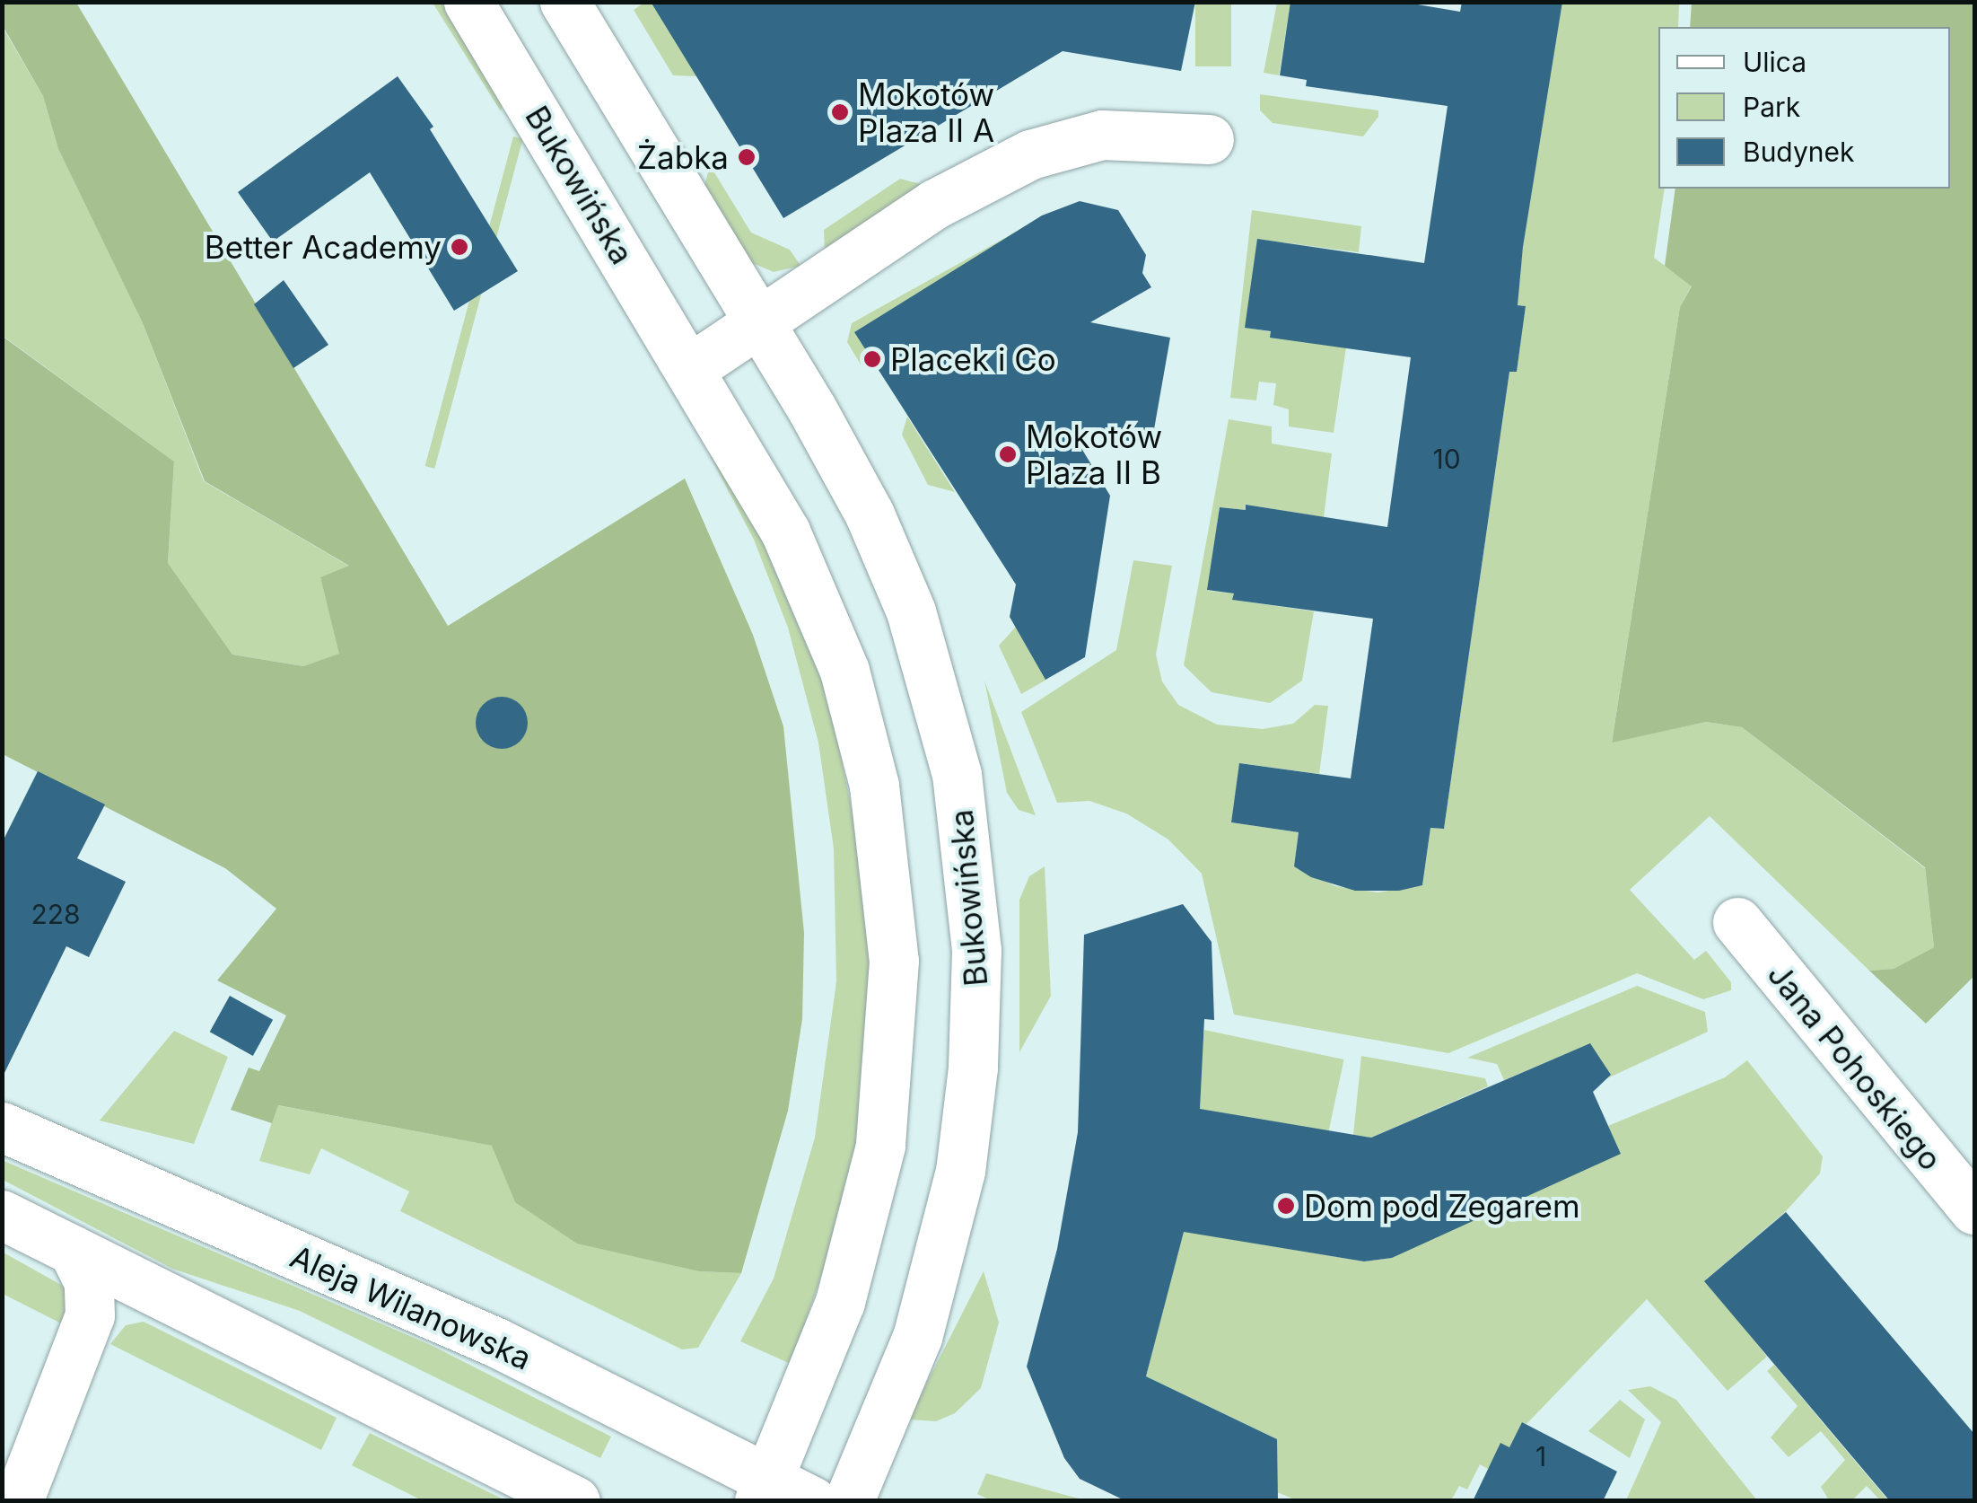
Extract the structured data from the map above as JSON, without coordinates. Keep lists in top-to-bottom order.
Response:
{
  "streets": {
    "street": ["Bukowińska", "Jana Pohoskiego", "Aleja Wilanowska"]
  },
  "crossings": [
    ["Bukowińska", "Aleja Wilanowska"]
  ],
  "places": [
    "Mokotów Plaza II A",
    "Żabka",
    "Better Academy",
    "Placek i Co",
    "Mokotów Plaza II B",
    "Dom pod Zegarem"
  ],
  "house_numbers": ["10", "228", "1"],
  "legend": ["Ulica", "Park", "Budynek"]
}
